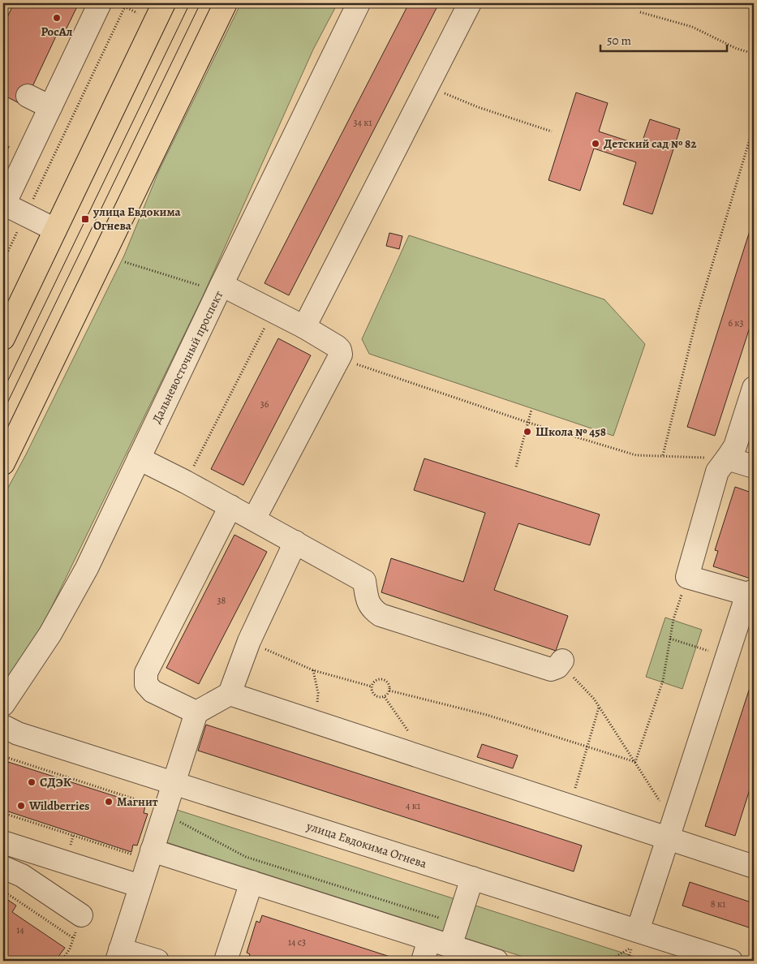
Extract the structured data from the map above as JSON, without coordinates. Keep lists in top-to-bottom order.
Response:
{
  "streets": {
    "street": ["Дальневосточный проспект", "улица Евдокима Огнева"]
  },
  "places": {
    "other": [
      "РосАл",
      "Детский сад № 82",
      "Школа № 458",
      "СДЭК",
      "Магнит",
      "Wildberries"
    ],
    "transit": ["улица Евдокима Огнева"]
  },
  "house_numbers": [
    "34 к1",
    "6 к3",
    "36",
    "38",
    "4 к1",
    "8 к1",
    "14",
    "14 с3"
  ],
  "scale_bar": "50 m"
}
